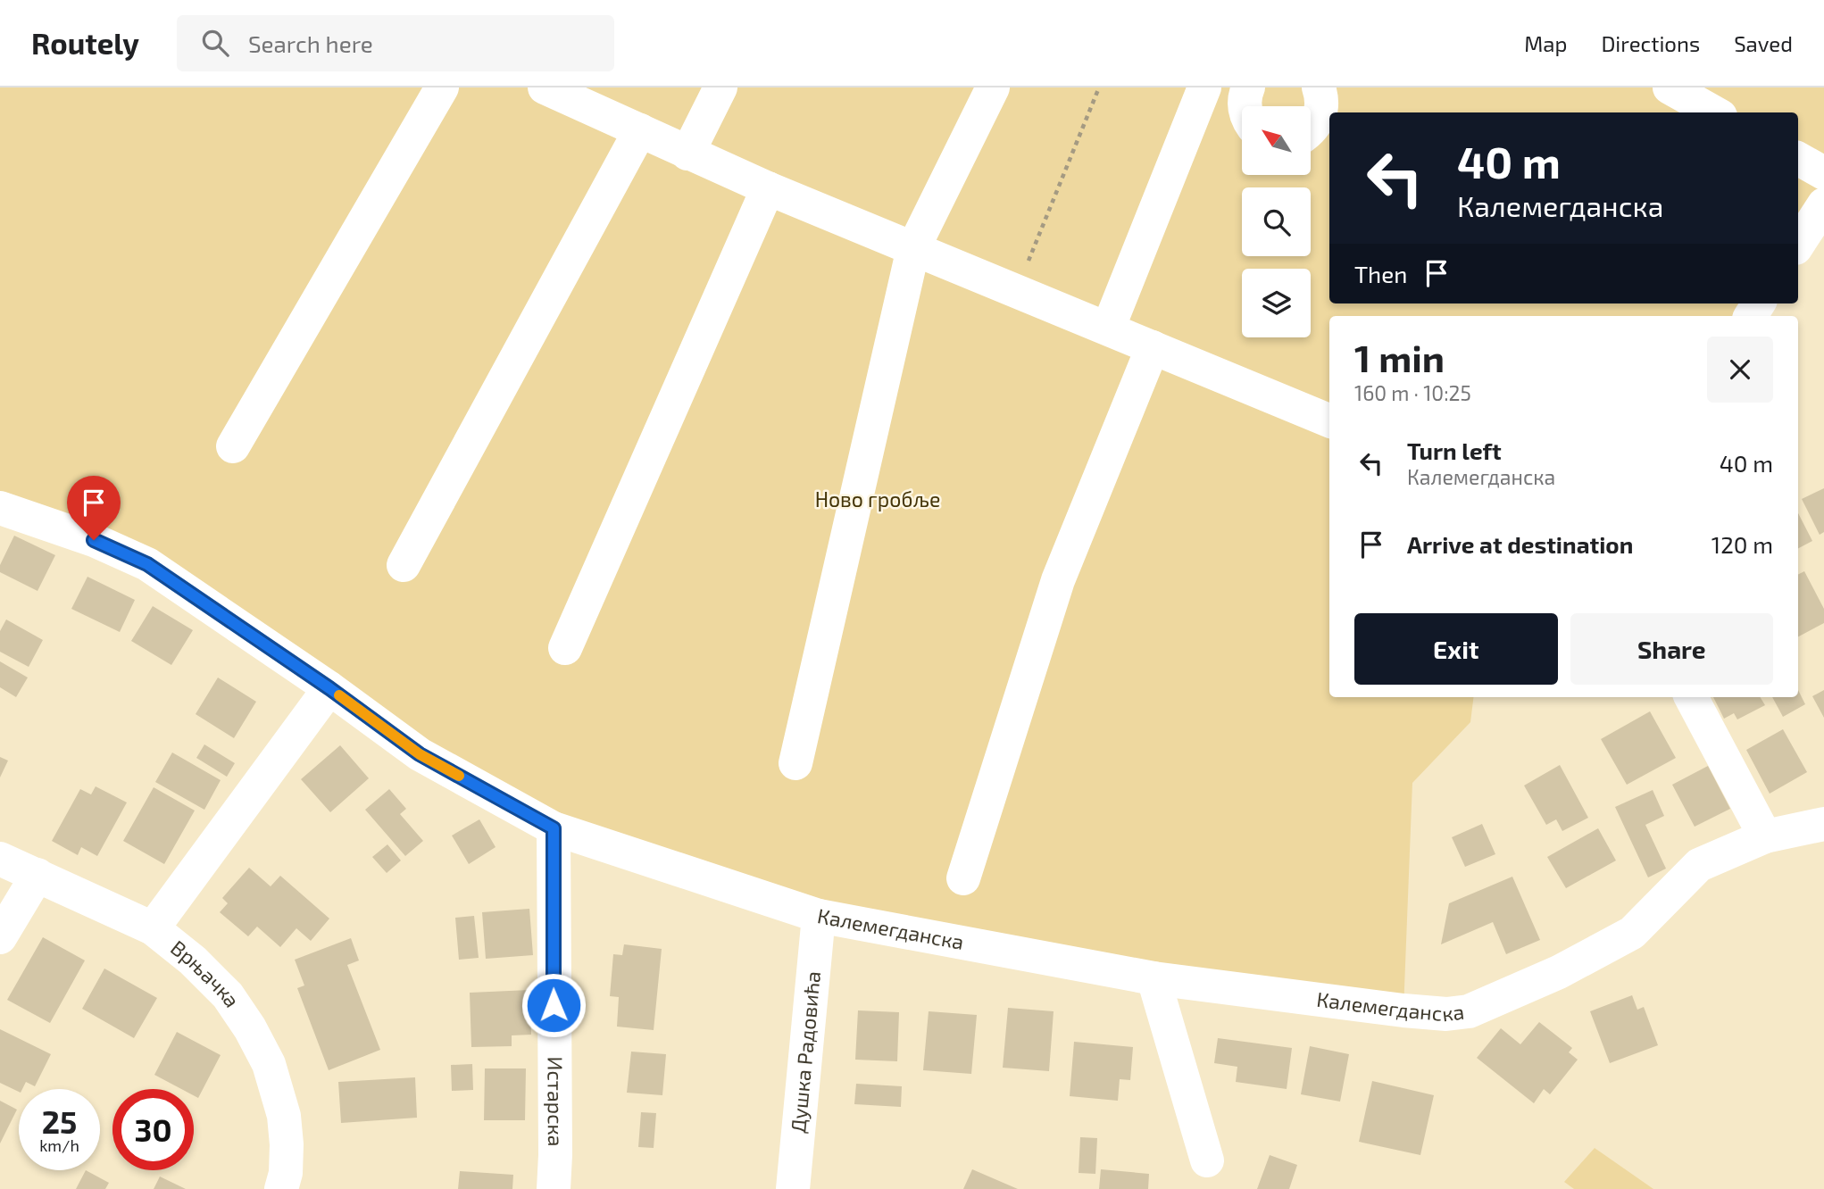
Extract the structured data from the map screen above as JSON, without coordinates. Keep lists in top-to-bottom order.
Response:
{
  "streets": {
    "street": [
      "Калемегданска",
      "Врњачка",
      "Душка Радовића",
      "Истарска"
    ]
  },
  "crossings": [
    ["Калемегданска", "Душка Радовића"],
    ["Калемегданска", "Истарска"]
  ],
  "parks": ["Ново гробље"],
  "north": "top left",
  "page": {
    "header": "Routely",
    "search": "Search here",
    "nav": ["Map", "Directions", "Saved"],
    "turn": ["40 m", "Калемегданска"],
    "then": "Then",
    "heading": ["1 min", "160 m · 10:25"],
    "list": [
      {
        "name": "Turn left",
        "note": "Калемегданска",
        "value": "40 m"
      },
      {
        "name": "Arrive at destination",
        "value": "120 m"
      }
    ],
    "buttons": ["Exit", "Share"],
    "speed": "25 km/h",
    "limit": "30"
  }
}
